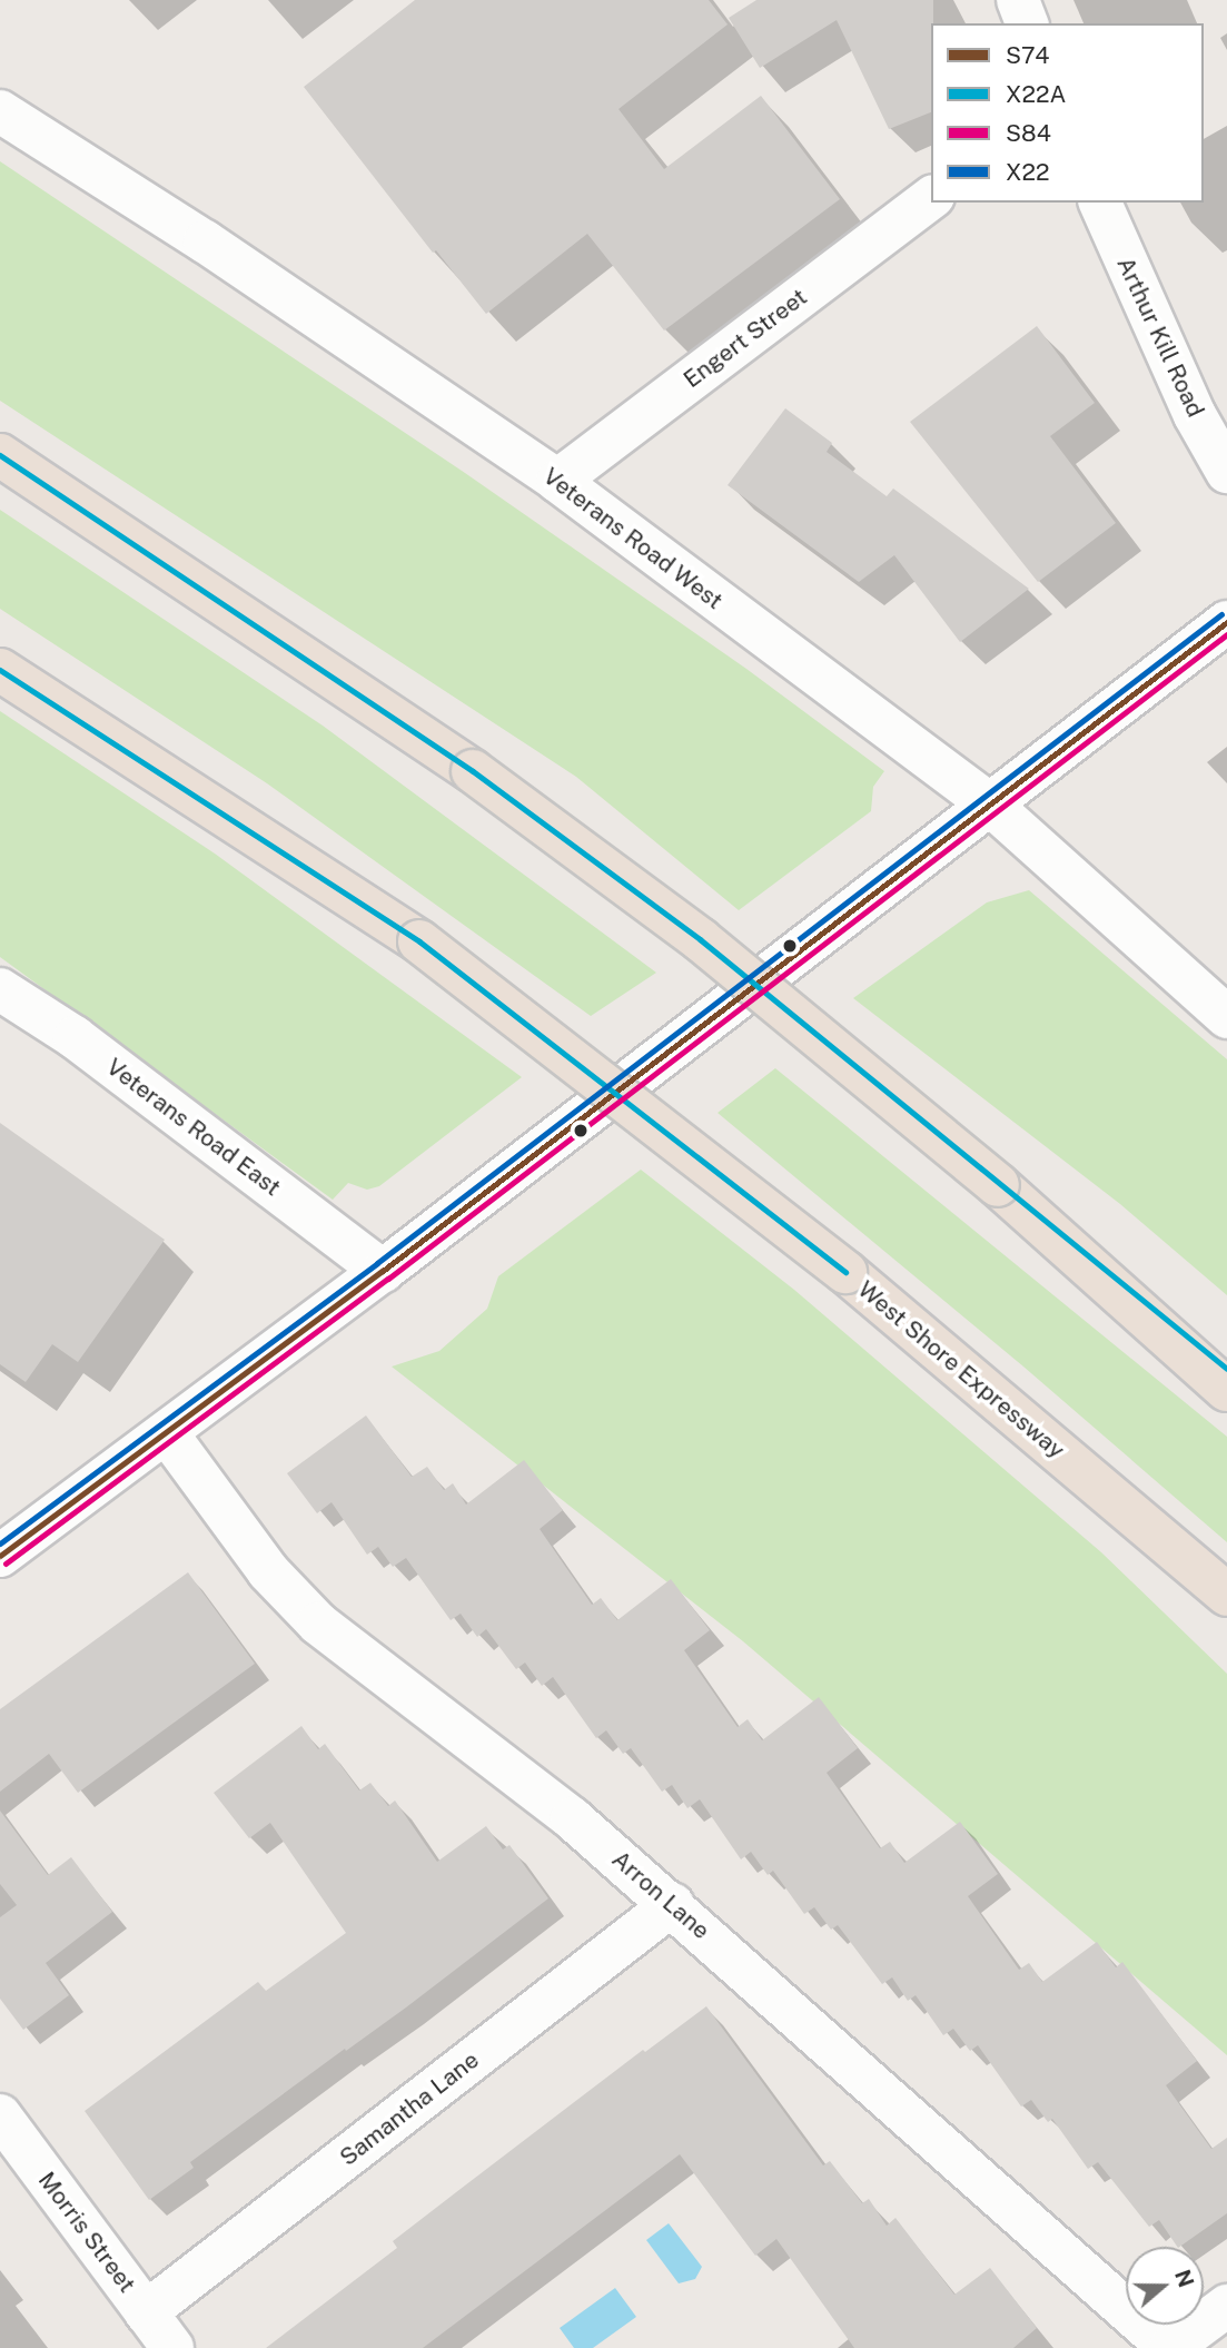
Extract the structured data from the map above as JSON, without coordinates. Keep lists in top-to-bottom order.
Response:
{
  "streets": {
    "highway": ["West Shore Expressway"],
    "street": [
      "Arthur Kill Road",
      "Engert Street",
      "Veterans Road West",
      "Veterans Road East",
      "Arron Lane",
      "Samantha Lane",
      "Morris Street"
    ]
  },
  "crossings": [
    ["Engert Street", "Veterans Road West"],
    ["Arron Lane", "Samantha Lane"],
    ["Samantha Lane", "Morris Street"]
  ],
  "lines": [
    "transit line X22A",
    "transit line X22",
    "transit line S74",
    "transit line S84"
  ],
  "legend": [
    "S74",
    "X22A",
    "S84",
    "X22"
  ],
  "north": "right"
}
